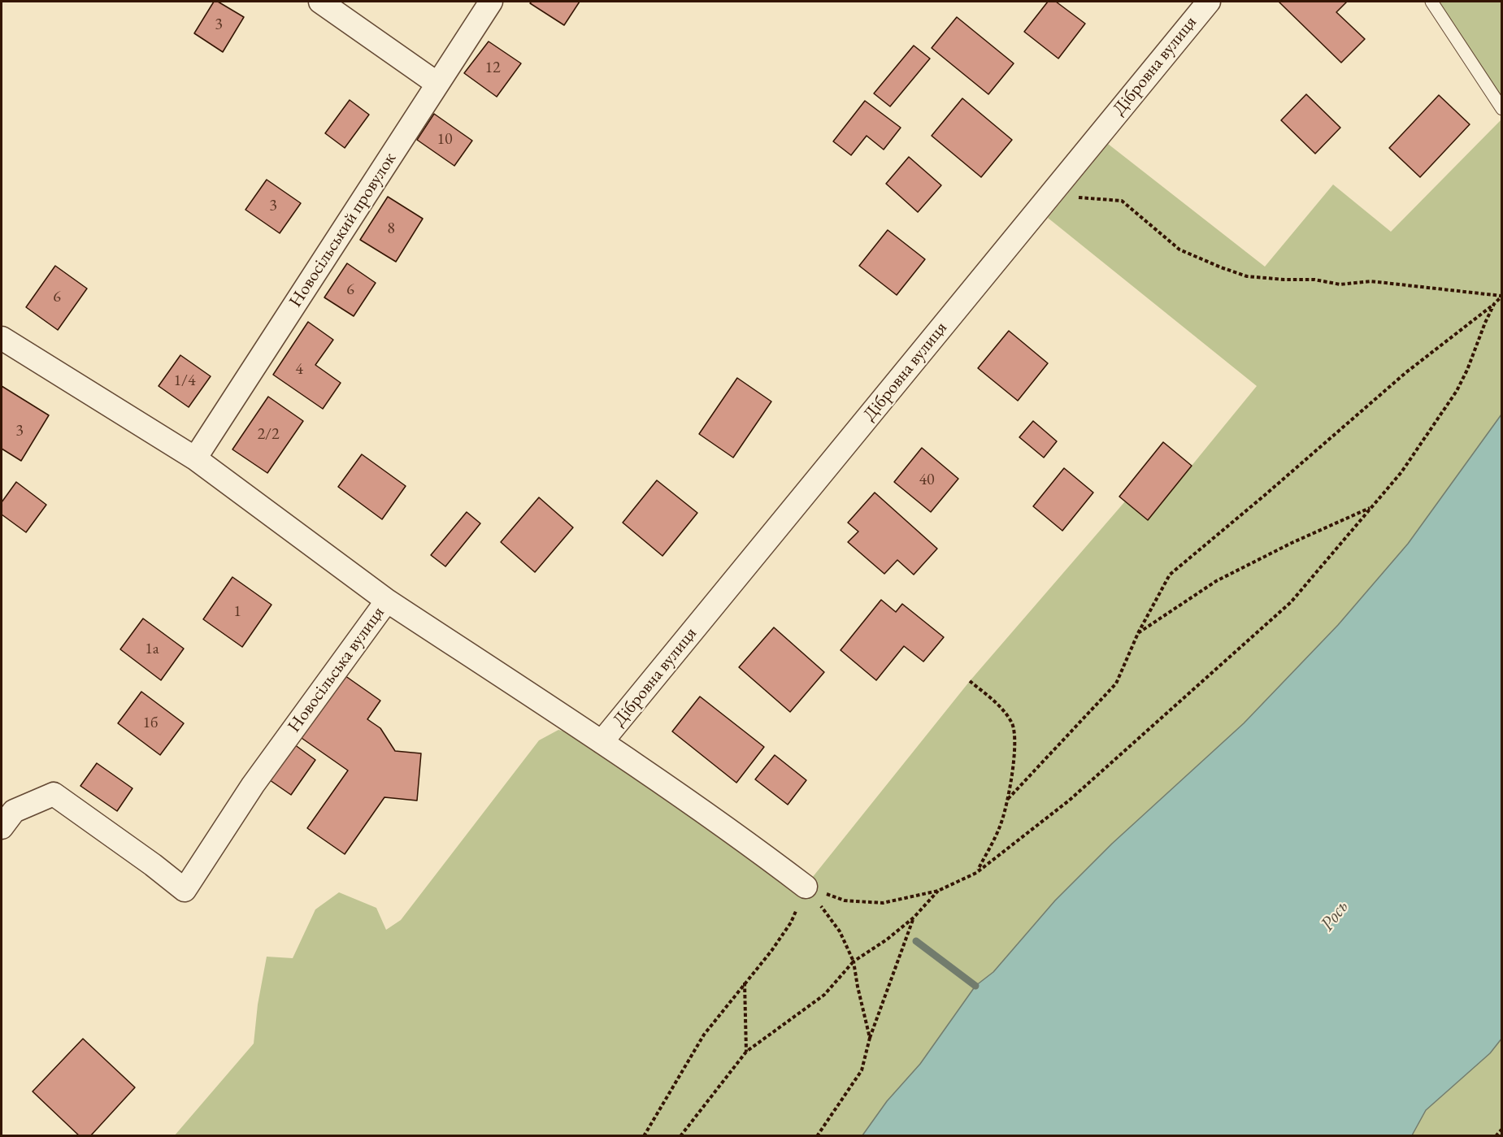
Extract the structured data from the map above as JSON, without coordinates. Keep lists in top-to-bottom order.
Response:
{
  "streets": {
    "street": ["Дібровна вулиця", "Новосільський провулок", "Новосільська вулиця"]
  },
  "crossings": [
    ["Новосільський провулок", "Новосільська вулиця"]
  ],
  "water": ["Рось"],
  "house_numbers": [
    "3",
    "12",
    "10",
    "3",
    "8",
    "6",
    "6",
    "4",
    "1/4",
    "3",
    "2/2",
    "40",
    "1",
    "1а",
    "1б"
  ]
}
